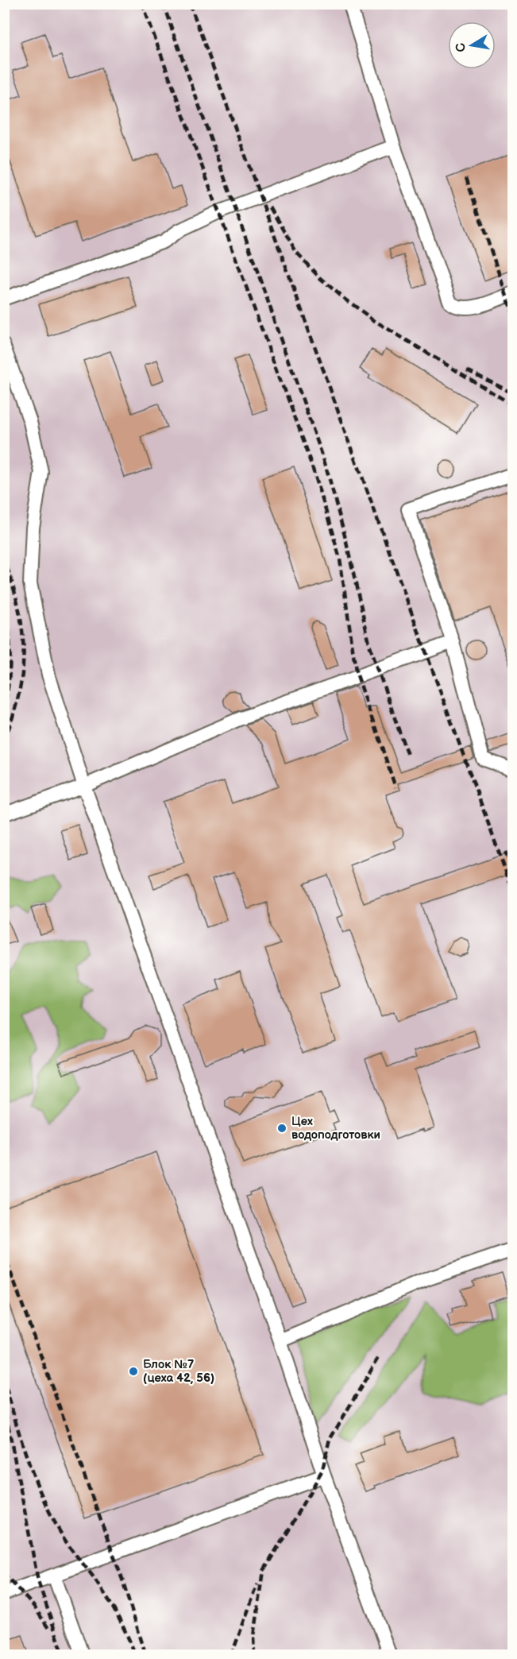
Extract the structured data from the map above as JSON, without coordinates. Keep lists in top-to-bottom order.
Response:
{
  "places": ["Цех водоподготовки", "Блок №7 (цеха 42, 56)"],
  "north": "left"
}
